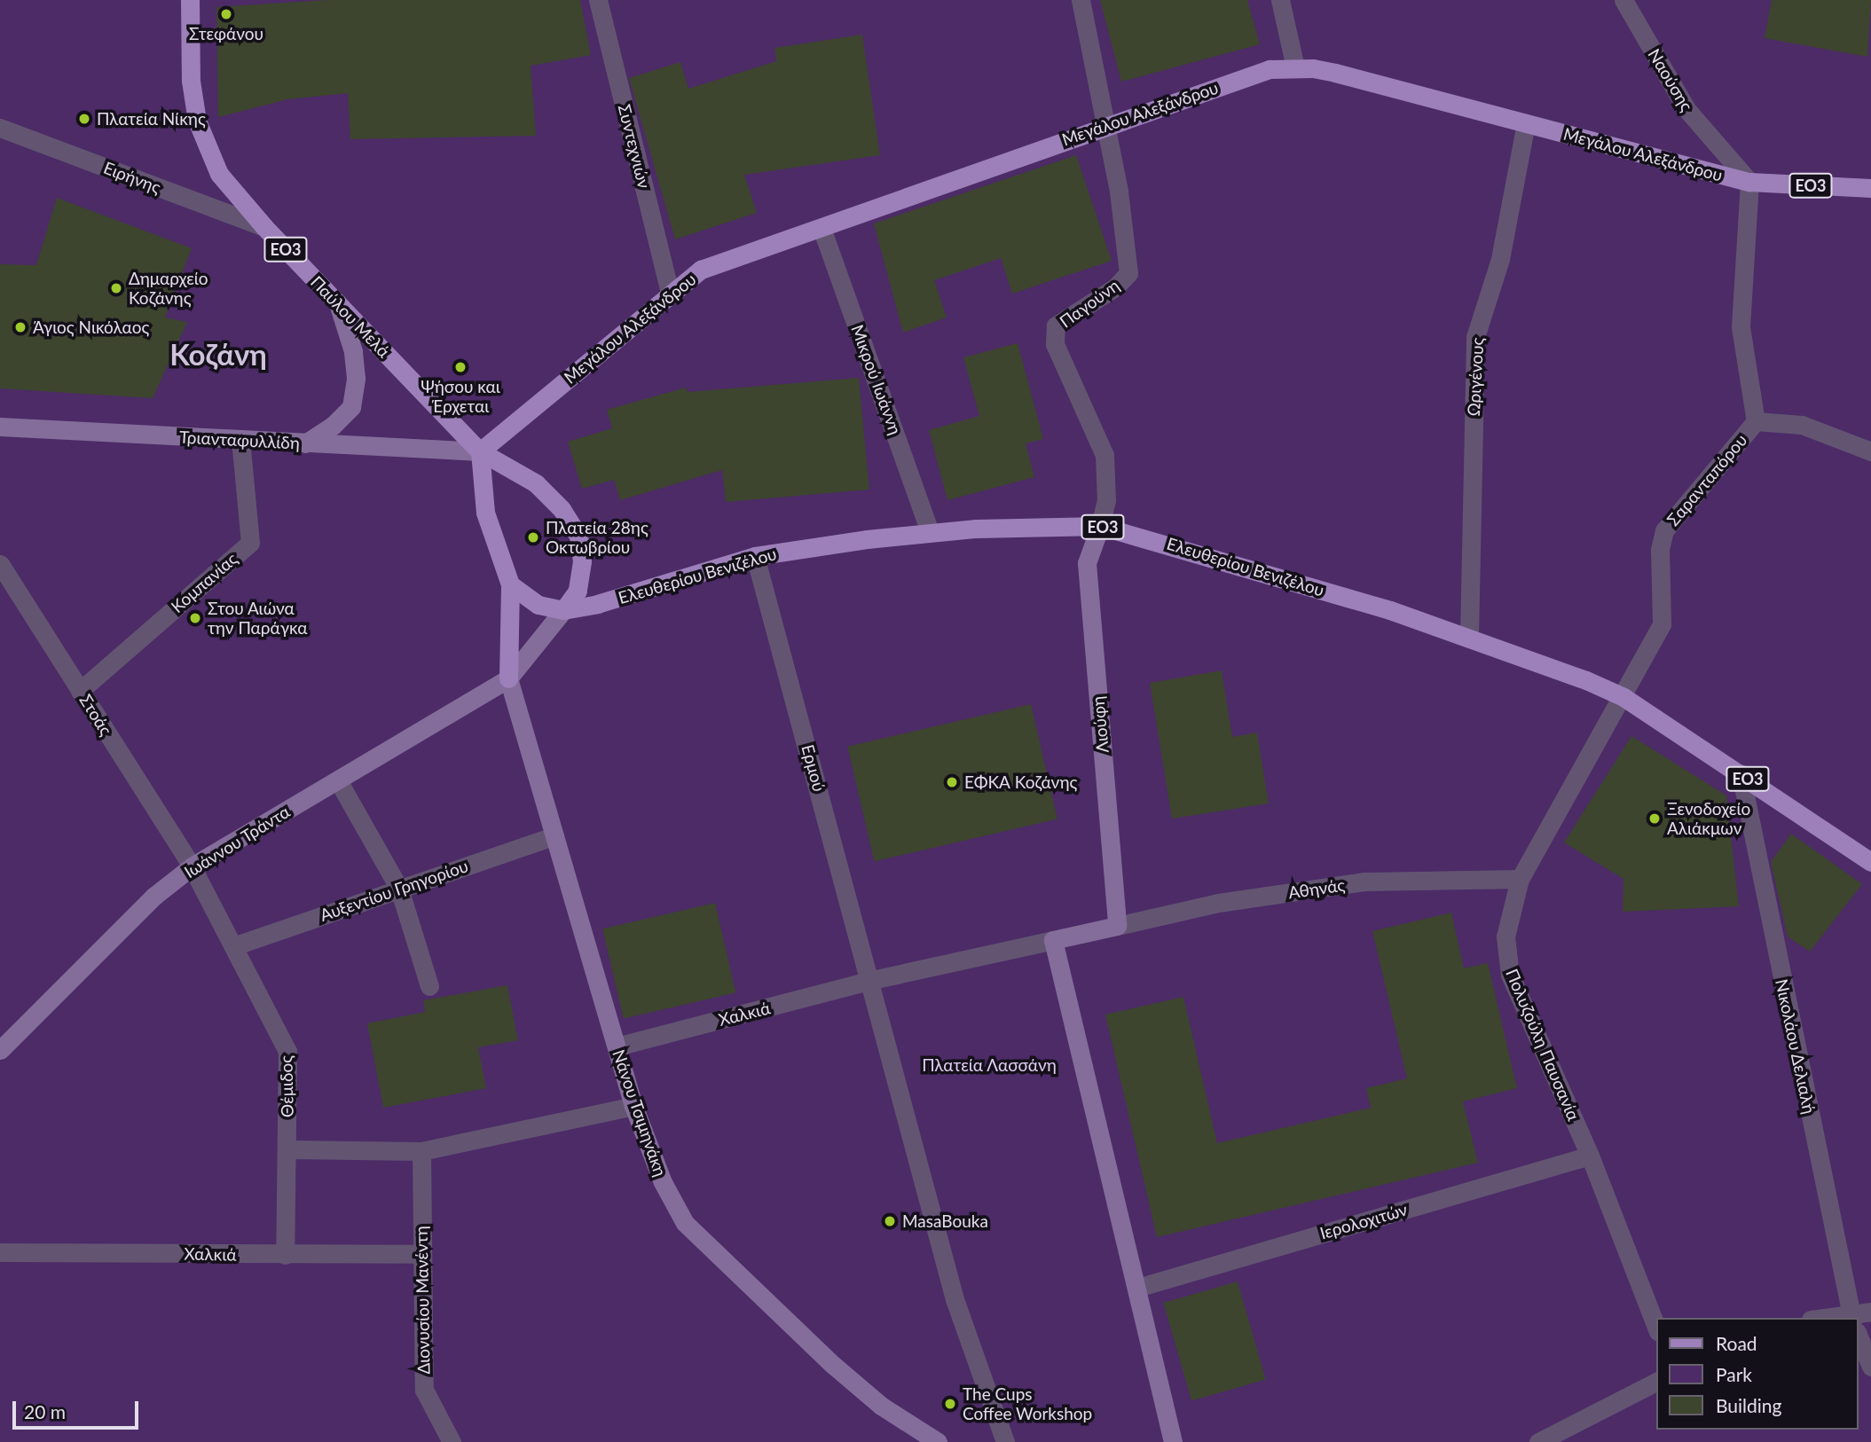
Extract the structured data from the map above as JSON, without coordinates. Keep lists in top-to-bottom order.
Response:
{
  "streets": {
    "main road": [
      "Μεγάλου Αλεξάνδρου",
      "ΕΟ3",
      "Παύλου Μελά",
      "Ελευθερίου Βενιζέλου"
    ],
    "street": [
      "Ναούσης",
      "Συντεχνιών",
      "Ειρήνης",
      "Παγούνη",
      "Ωριγένους",
      "Μικρού Ιωάννη",
      "Τριανταφυλλίδη",
      "Σαρανταπόρου",
      "Κομπανίας",
      "Στοάς",
      "Λιούφη",
      "Ερμού",
      "Ιωάννου Τράντα",
      "Αθηνάς",
      "Αυξεντίου Γρηγορίου",
      "Χαλκιά",
      "Πολυζούλη Παυσανία",
      "Νικολάου Δελιαλή",
      "Θέμιδος",
      "Νάνου Τσιμηνάκη",
      "Ιερολοχιτών",
      "Διονυσίου Μανέντη"
    ]
  },
  "crossings": [
    ["Ναούσης", "Μεγάλου Αλεξάνδρου"],
    ["Ναούσης", "Σαρανταπόρου"],
    ["Μεγάλου Αλεξάνδρου", "Συντεχνιών"],
    ["Μεγάλου Αλεξάνδρου", "ΕΟ3"],
    ["Μεγάλου Αλεξάνδρου", "Παγούνη"],
    ["Μεγάλου Αλεξάνδρου", "Παύλου Μελά"],
    ["Μεγάλου Αλεξάνδρου", "Ωριγένους"],
    ["Μεγάλου Αλεξάνδρου", "Μικρού Ιωάννη"],
    ["Μεγάλου Αλεξάνδρου", "Τριανταφυλλίδη"],
    ["Μεγάλου Αλεξάνδρου", "Σαρανταπόρου"],
    ["Ειρήνης", "Παύλου Μελά"],
    ["ΕΟ3", "Παύλου Μελά"],
    ["ΕΟ3", "Τριανταφυλλίδη"],
    ["ΕΟ3", "Ελευθερίου Βενιζέλου"],
    ["Παγούνη", "Ελευθερίου Βενιζέλου"],
    ["Παγούνη", "Λιούφη"],
    ["Παύλου Μελά", "Τριανταφυλλίδη"],
    ["Ωριγένους", "Ελευθερίου Βενιζέλου"],
    ["Μικρού Ιωάννη", "Ελευθερίου Βενιζέλου"],
    ["Τριανταφυλλίδη", "Κομπανίας"],
    ["Σαρανταπόρου", "Ελευθερίου Βενιζέλου"],
    ["Σαρανταπόρου", "Πολυζούλη Παυσανία"],
    ["Ελευθερίου Βενιζέλου", "Λιούφη"],
    ["Ελευθερίου Βενιζέλου", "Ερμού"],
    ["Ελευθερίου Βενιζέλου", "Πολυζούλη Παυσανία"],
    ["Ελευθερίου Βενιζέλου", "Νικολάου Δελιαλή"],
    ["Κομπανίας", "Στοάς"],
    ["Στοάς", "Ιωάννου Τράντα"],
    ["Στοάς", "Θέμιδος"],
    ["Λιούφη", "Αθηνάς"],
    ["Ερμού", "Χαλκιά"],
    ["Ιωάννου Τράντα", "Θέμιδος"],
    ["Ιωάννου Τράντα", "Νάνου Τσιμηνάκη"],
    ["Αθηνάς", "Πολυζούλη Παυσανία"],
    ["Αυξεντίου Γρηγορίου", "Θέμιδος"],
    ["Αυξεντίου Γρηγορίου", "Νάνου Τσιμηνάκη"],
    ["Χαλκιά", "Θέμιδος"],
    ["Χαλκιά", "Νάνου Τσιμηνάκη"],
    ["Χαλκιά", "Διονυσίου Μανέντη"],
    ["Πολυζούλη Παυσανία", "Ιερολοχιτών"]
  ],
  "districts": ["Κοζάνη"],
  "parks": ["Πλατεία Λασσάνη"],
  "places": [
    "Στεφάνου",
    "Πλατεία Νίκης",
    "Δημαρχείο Κοζάνης",
    "Άγιος Νικόλαος",
    "Ψήσου και Έρχεται",
    "Πλατεία 28ης Οκτωβρίου",
    "Στου Αιώνα την Παράγκα",
    "ΕΦΚΑ Κοζάνης",
    "Ξενοδοχείο Αλιάκμων",
    "MasaBouka",
    "The Cups Coffee Workshop"
  ],
  "legend": ["Road", "Park", "Building"],
  "scale_bar": "20 m"
}
